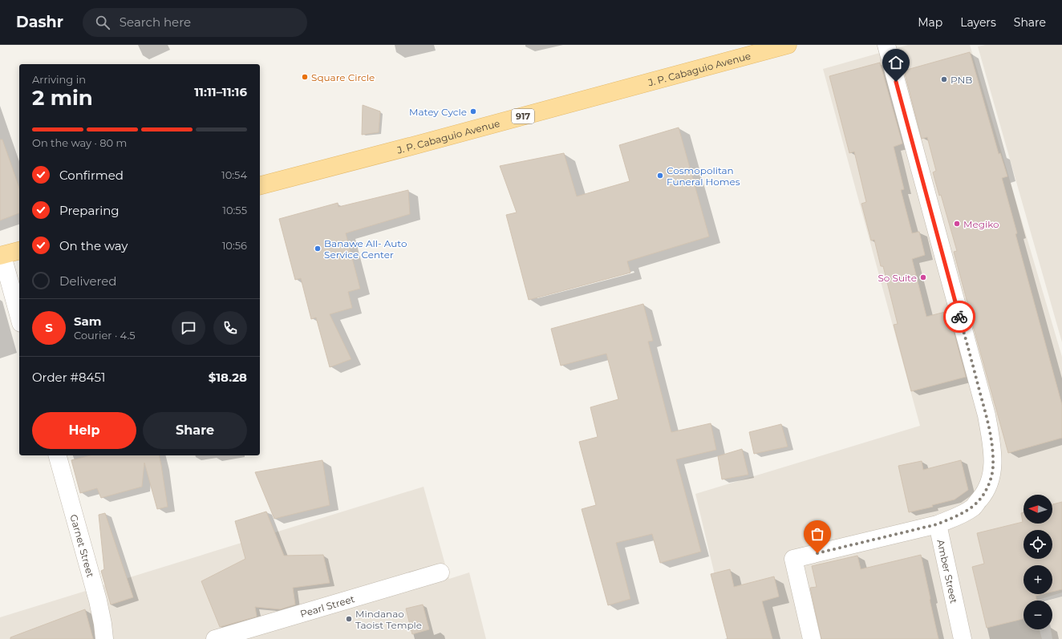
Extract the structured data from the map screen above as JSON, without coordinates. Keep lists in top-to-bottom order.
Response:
{
  "streets": {
    "main road": ["J. P. Cabaguio Avenue", "917"],
    "street": ["Garnet Street", "Amber Street", "Pearl Street"]
  },
  "places": [
    "Square Circle",
    "PNB",
    "Matey Cycle",
    "Cosmopolitan Funeral Homes",
    "Megiko",
    "Banawe All- Auto Service Center",
    "So Suite",
    "Mindanao Taoist Temple"
  ],
  "north": "left",
  "page": {
    "header": "Dashr",
    "search": "Search here",
    "nav": ["Map", "Layers", "Share"],
    "heading": ["2 min", "Arriving in", "11:11–11:16"],
    "panel": [
      "Sam",
      "Courier · 4.5",
      "Order #8451",
      "$18.28"
    ],
    "bar": "On the way · 80 m",
    "list": [
      ["Confirmed", "10:54"],
      ["Preparing", "10:55"],
      ["On the way", "10:56"],
      "Delivered"
    ],
    "round": "S",
    "buttons": ["Help", "Share"],
    "map_buttons": ["+", "−"]
  }
}
